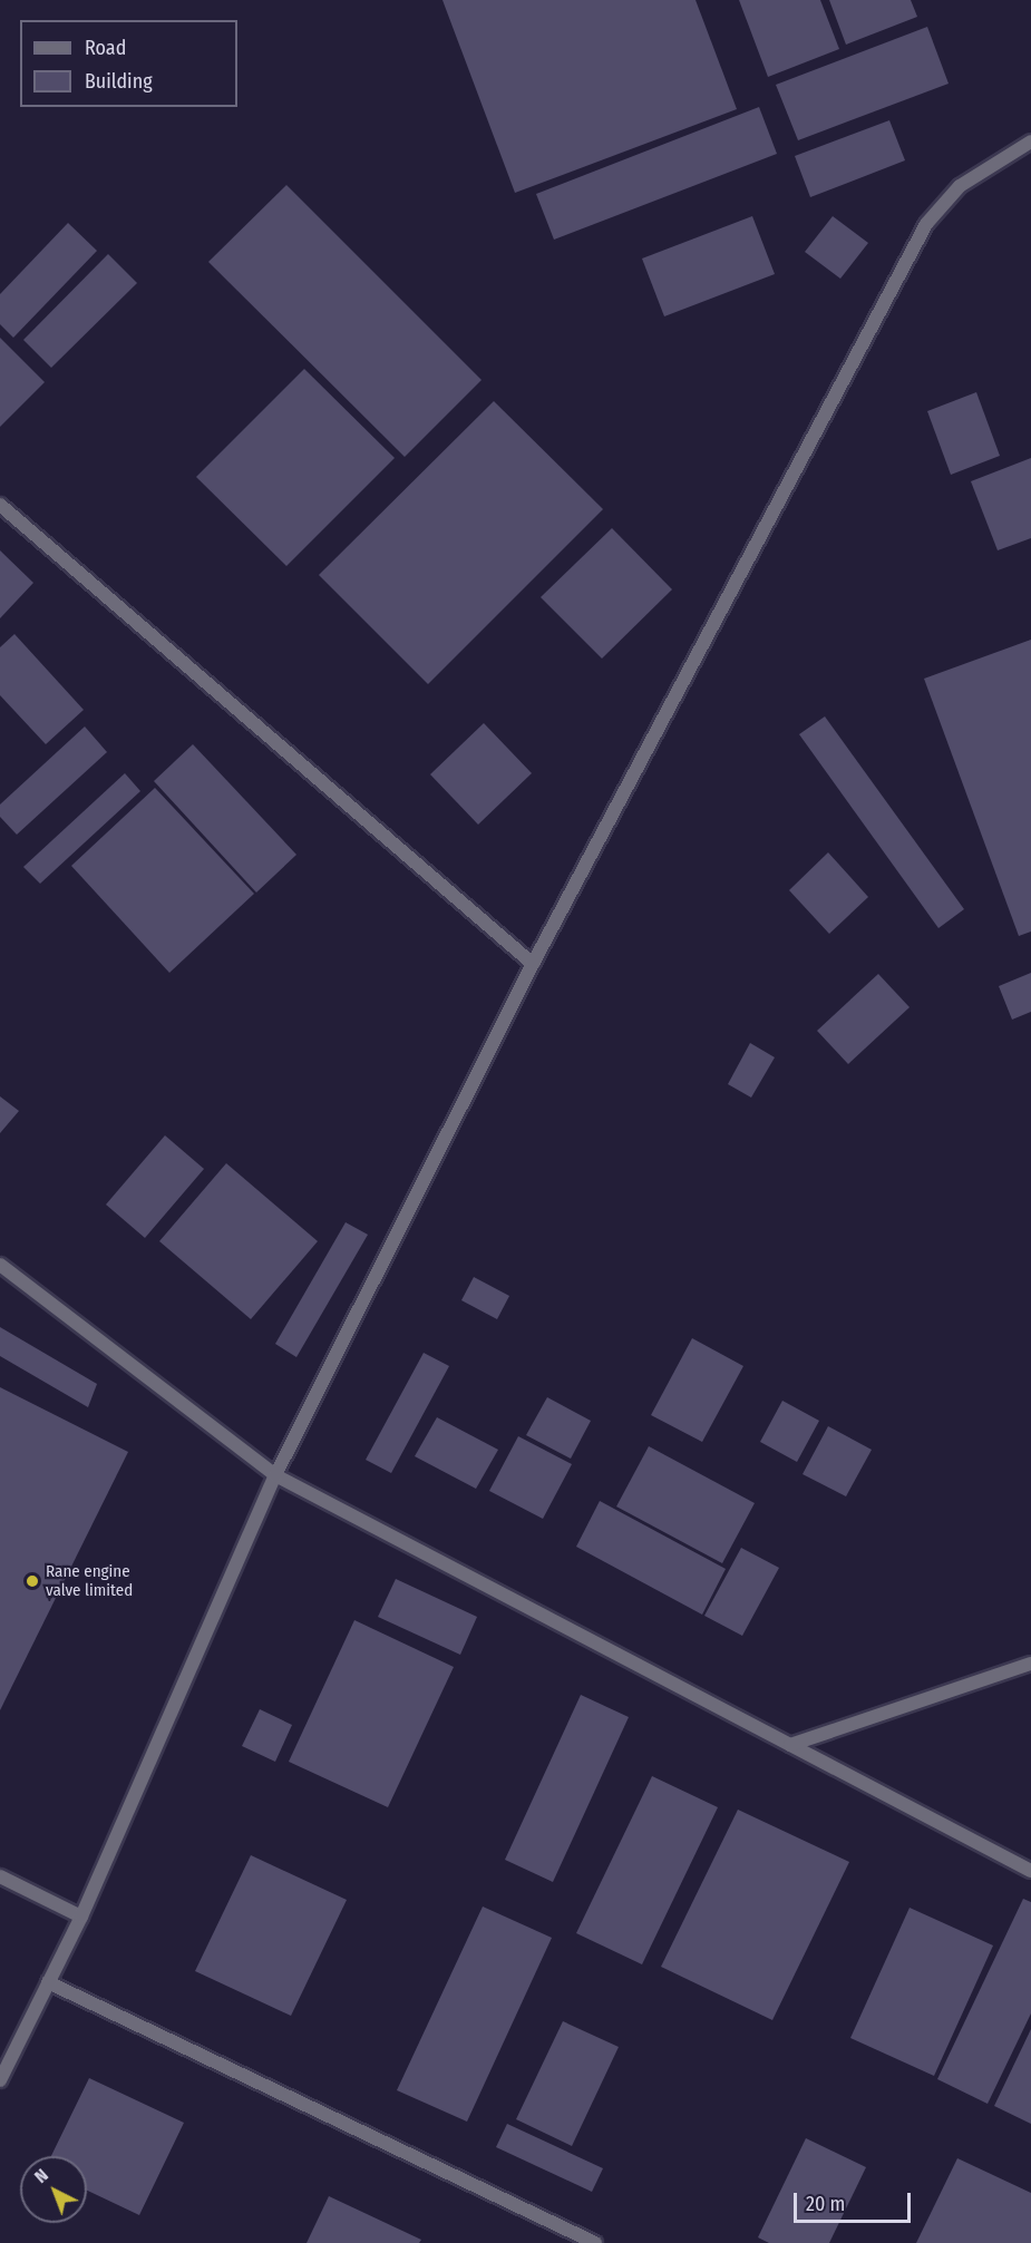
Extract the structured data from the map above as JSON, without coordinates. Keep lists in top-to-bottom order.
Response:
{
  "places": ["Rane engine valve limited"],
  "legend": ["Road", "Building"],
  "scale_bar": "20 m",
  "north": "top left"
}
